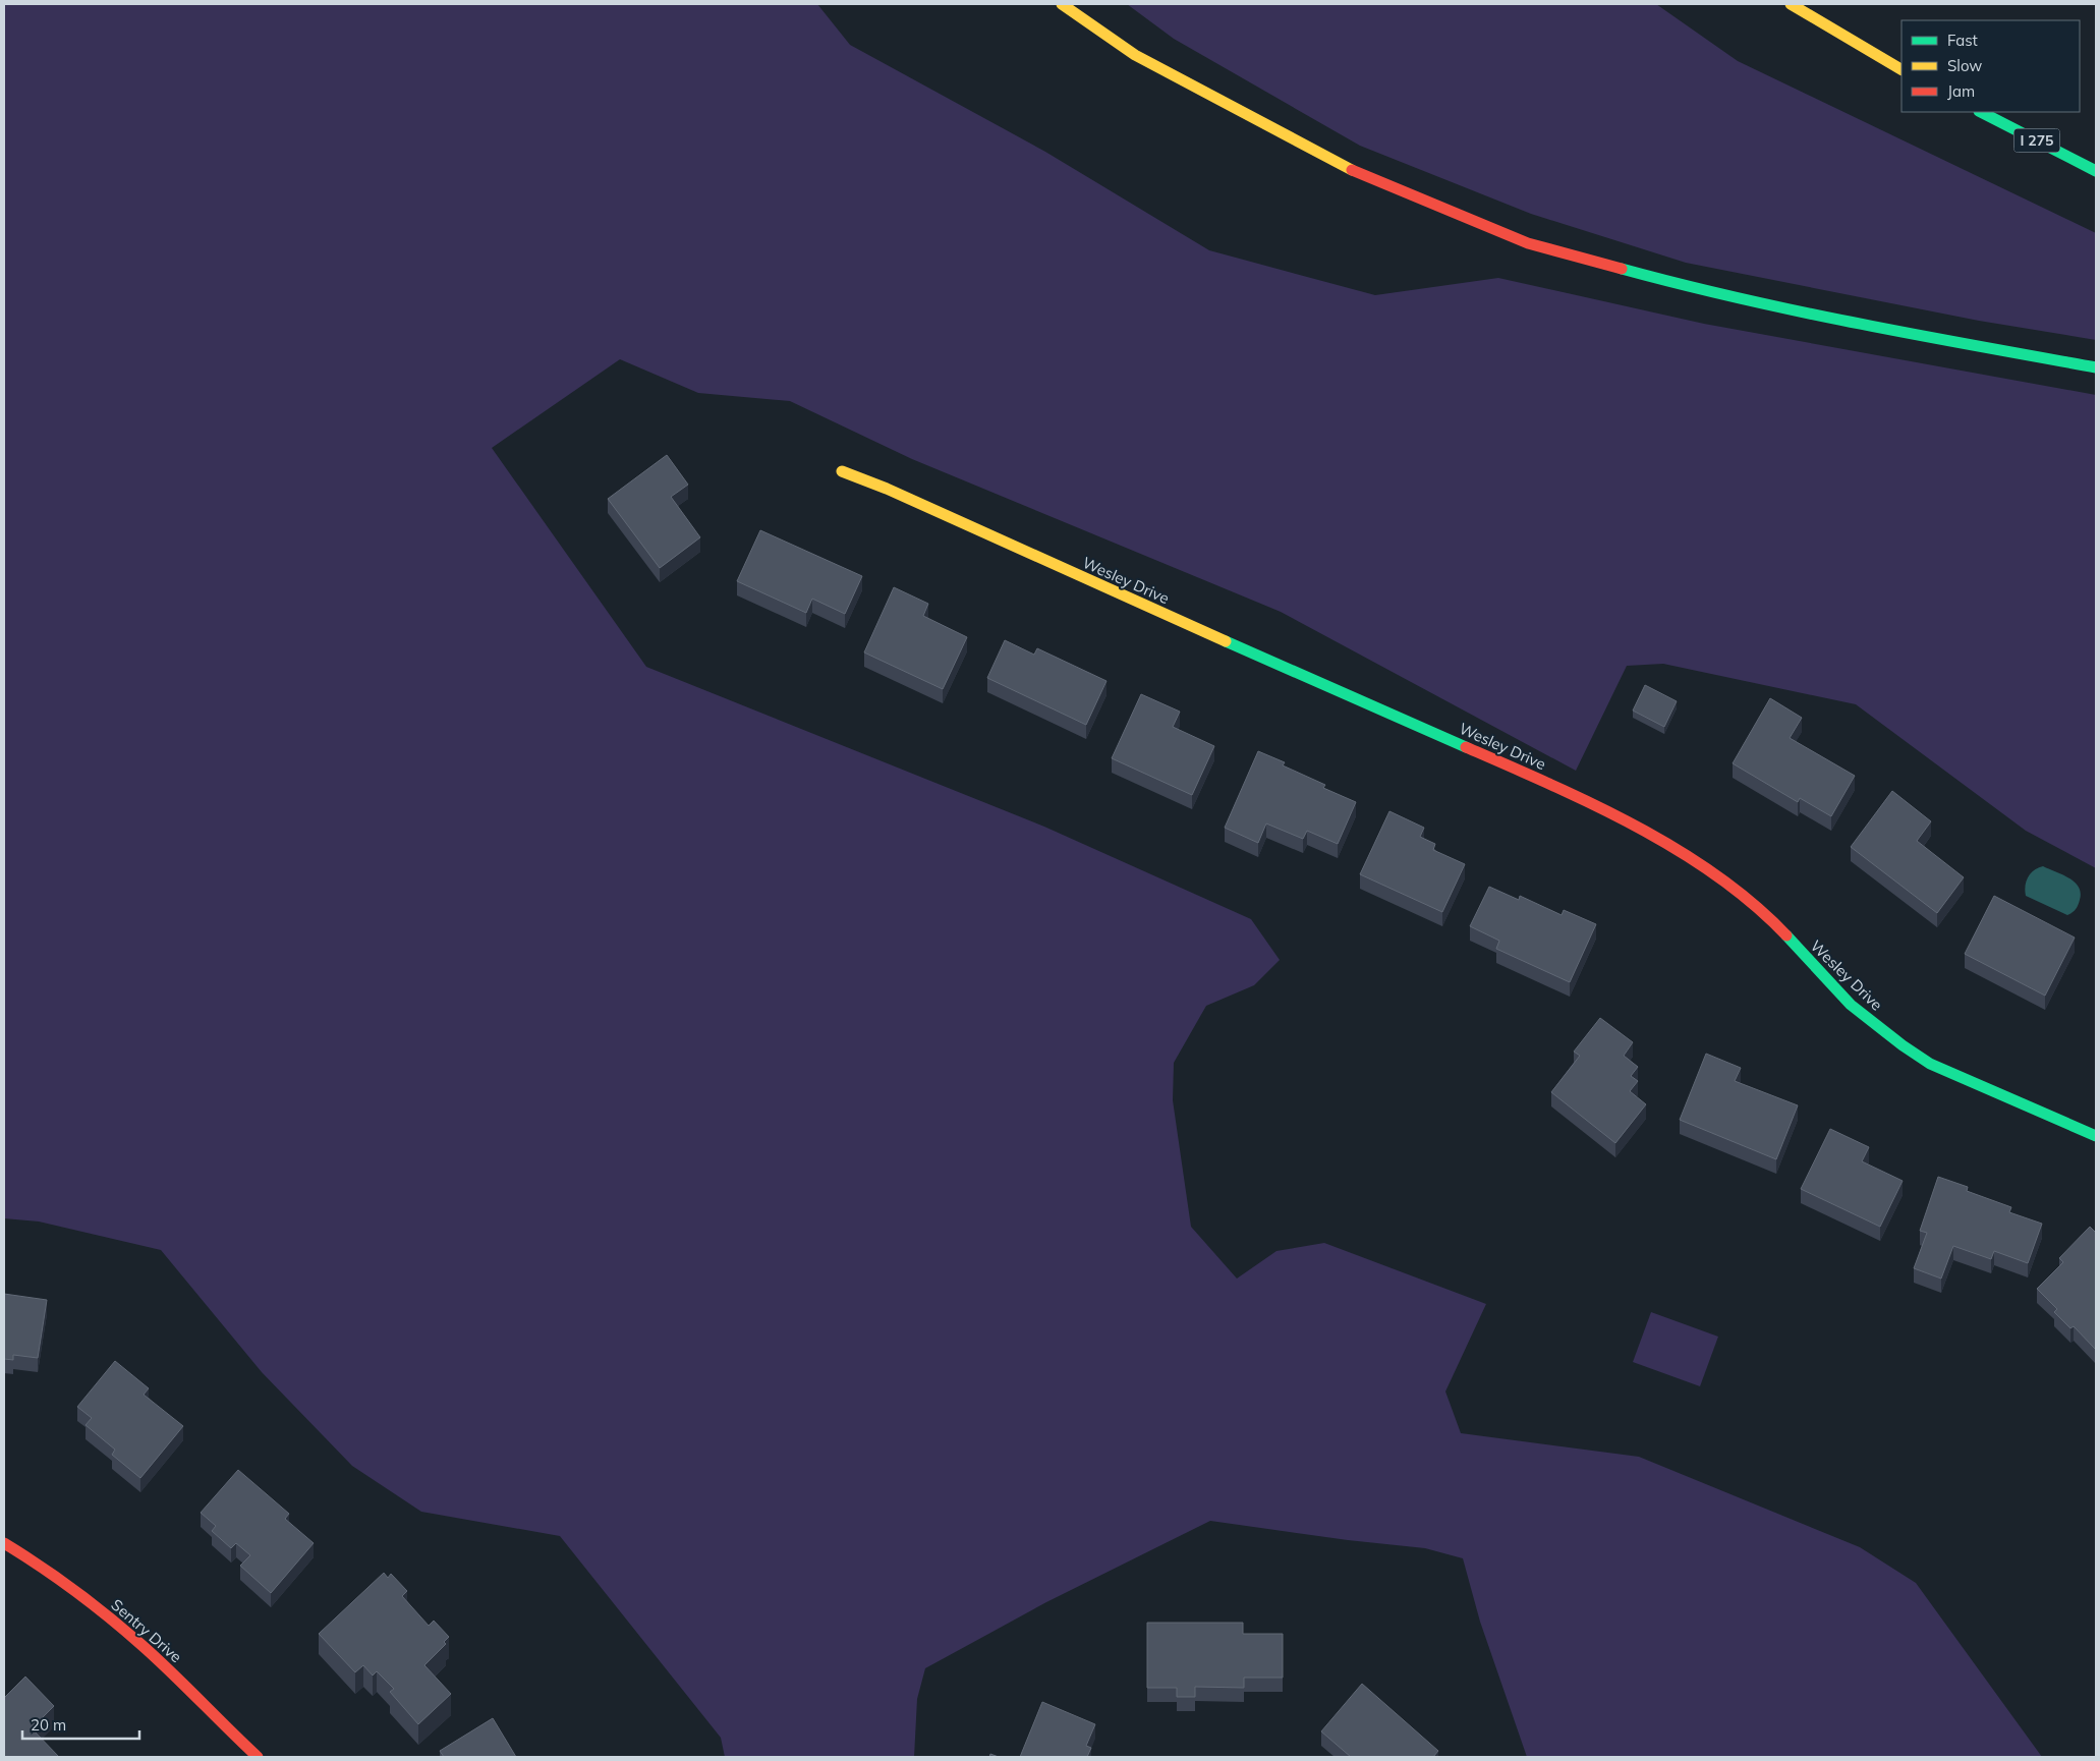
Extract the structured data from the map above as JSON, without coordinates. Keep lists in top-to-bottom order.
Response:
{
  "streets": {
    "main road": ["I 275", "Wesley Drive", "Sentry Drive"]
  },
  "legend": ["Fast", "Slow", "Jam"],
  "scale_bar": "20 m"
}
